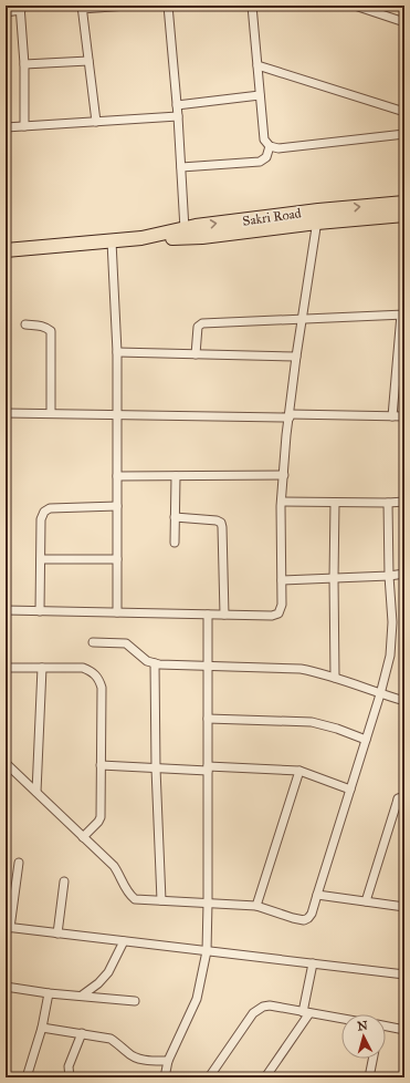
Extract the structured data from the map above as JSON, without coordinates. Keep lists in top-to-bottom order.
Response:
{
  "streets": {
    "main road": ["Sakri Road"]
  },
  "north": "top"
}
